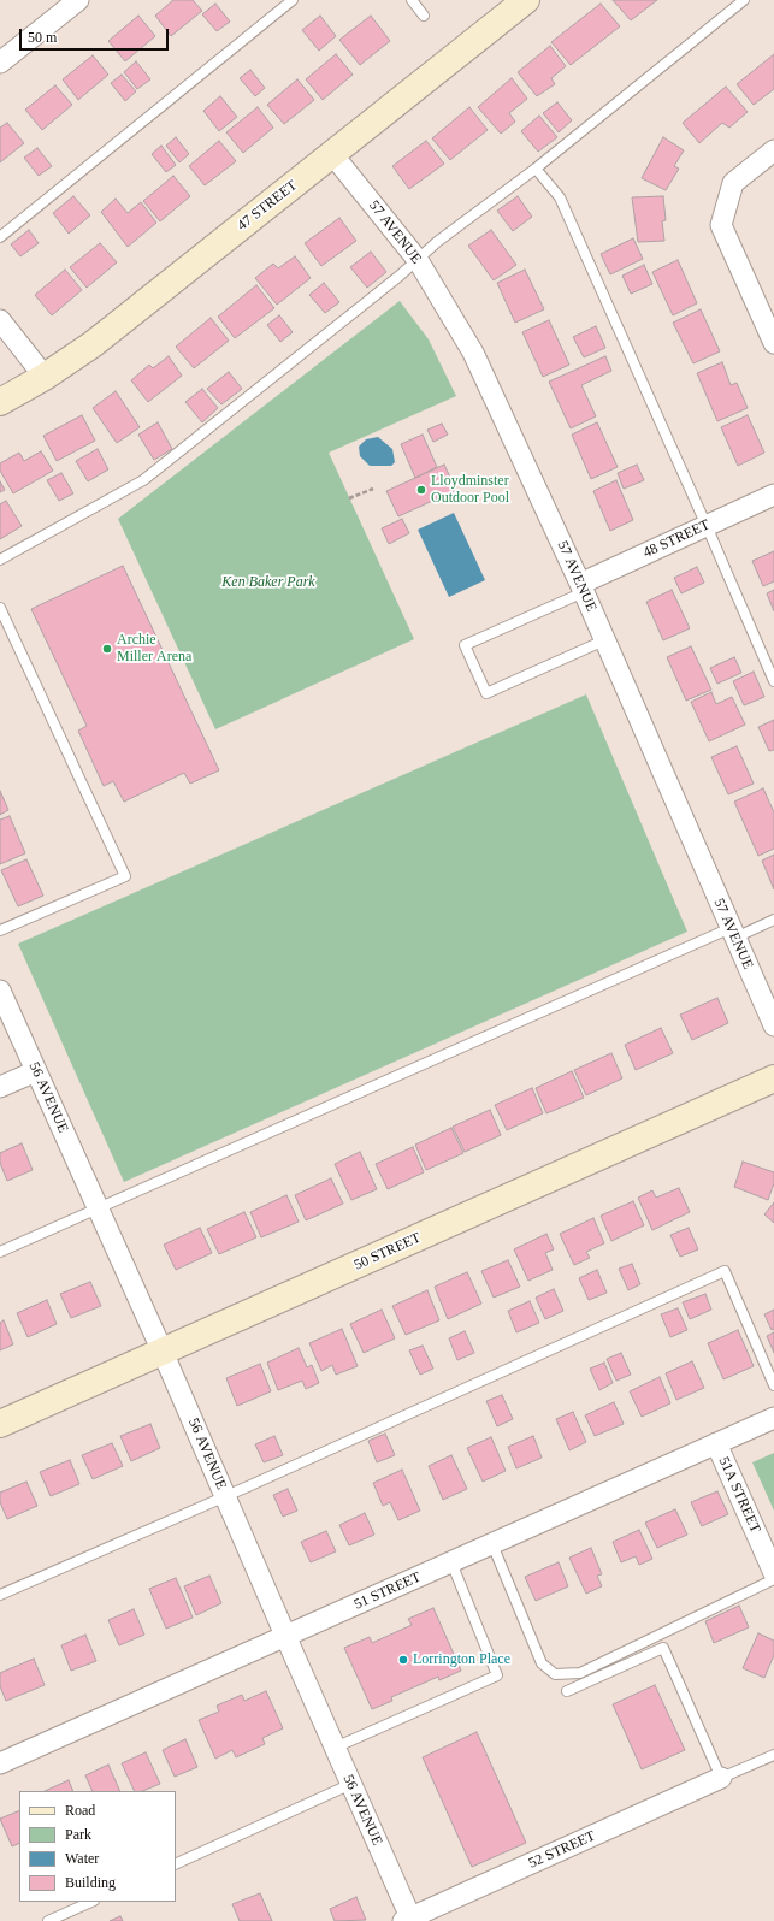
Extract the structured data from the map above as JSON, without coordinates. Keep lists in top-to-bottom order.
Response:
{
  "streets": {
    "street": [
      "47 STREET",
      "57 AVENUE",
      "48 STREET",
      "56 AVENUE",
      "50 STREET",
      "51A STREET",
      "51 STREET",
      "52 STREET"
    ]
  },
  "crossings": [
    ["47 STREET", "57 AVENUE"],
    ["57 AVENUE", "48 STREET"],
    ["56 AVENUE", "50 STREET"],
    ["56 AVENUE", "51 STREET"],
    ["56 AVENUE", "52 STREET"],
    ["51A STREET", "51 STREET"]
  ],
  "parks": ["Ken Baker Park"],
  "places": ["Lloydminster Outdoor Pool", "Archie Miller Arena", "Lorrington Place"],
  "legend": [
    "Road",
    "Park",
    "Water",
    "Building"
  ],
  "scale_bar": "50 m"
}
